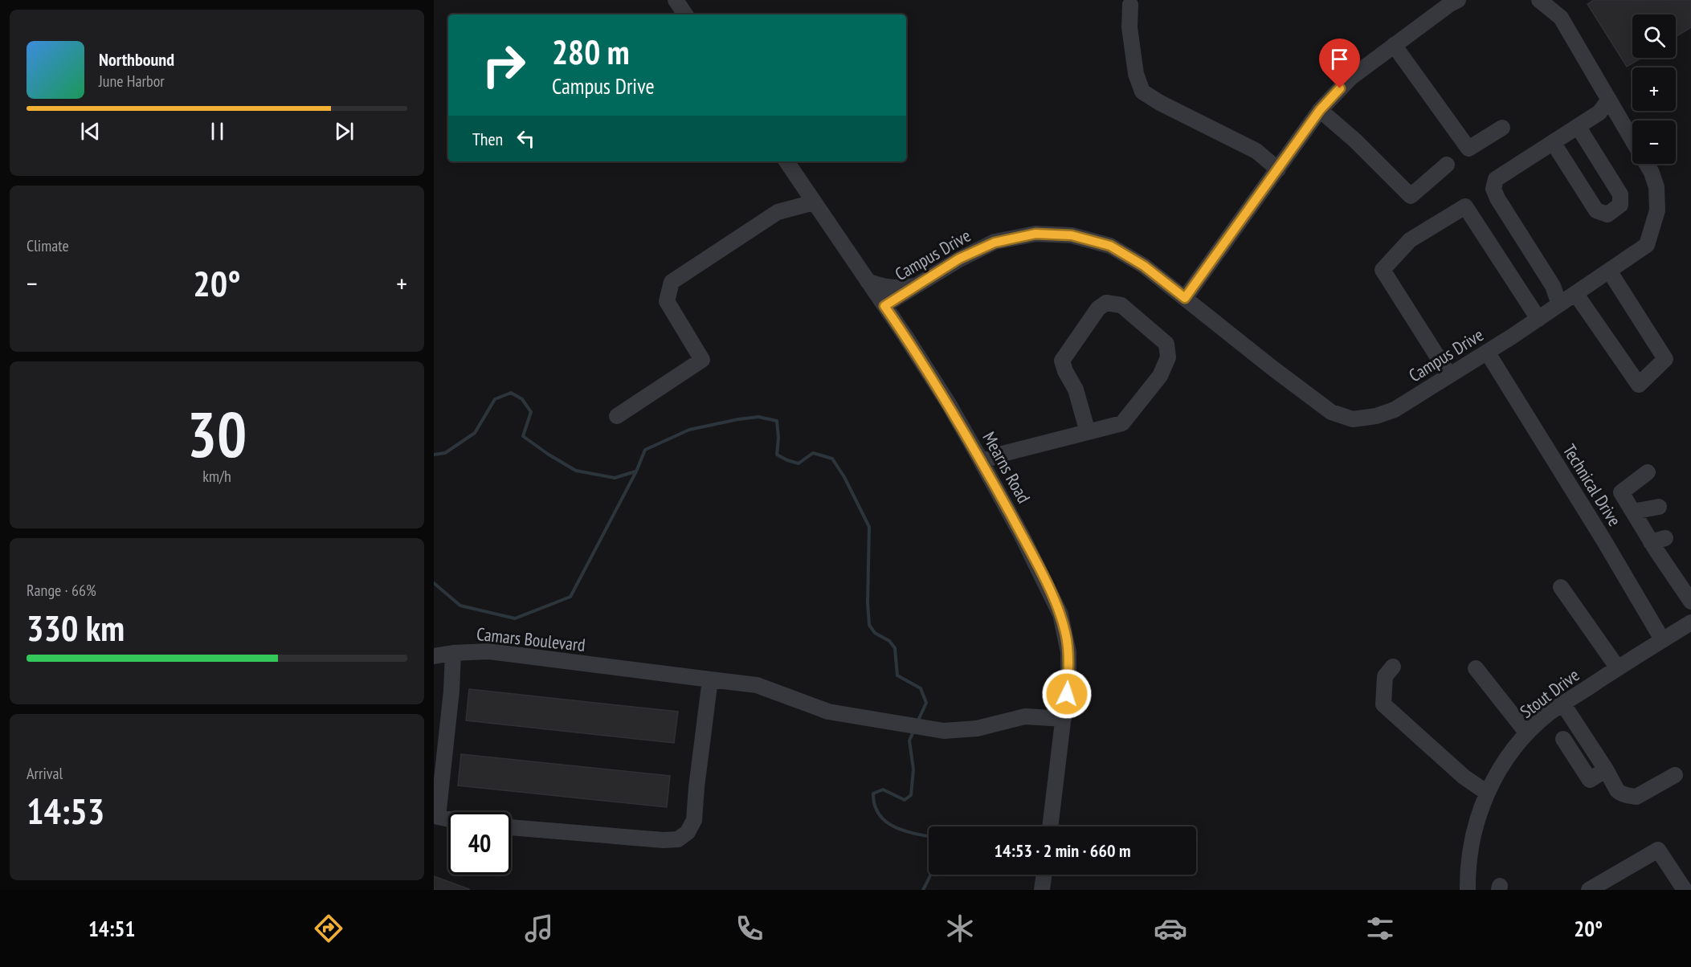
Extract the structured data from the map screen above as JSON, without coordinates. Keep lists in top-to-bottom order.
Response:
{
  "streets": {
    "street": [
      "Campus Drive",
      "Mearns Road",
      "Technical Drive",
      "Camars Boulevard",
      "Stout Drive"
    ]
  },
  "crossings": [
    ["Campus Drive", "Mearns Road"],
    ["Campus Drive", "Technical Drive"],
    ["Mearns Road", "Camars Boulevard"],
    ["Technical Drive", "Stout Drive"]
  ],
  "page": {
    "map_buttons": ["+", "−"],
    "turn": ["280 m", "Campus Drive"],
    "song": ["Northbound", "June Harbor"],
    "then": "Then",
    "tile": [
      "Climate",
      ["30", "km/h"],
      ["Range · 66%", "330 km"],
      ["Arrival", "14:53"]
    ],
    "heat": ["−", "20°", "+"],
    "limit": "40",
    "trip": "14:53 · 2 min · 660 m",
    "tabs": ["14:51", "20°"]
  }
}
